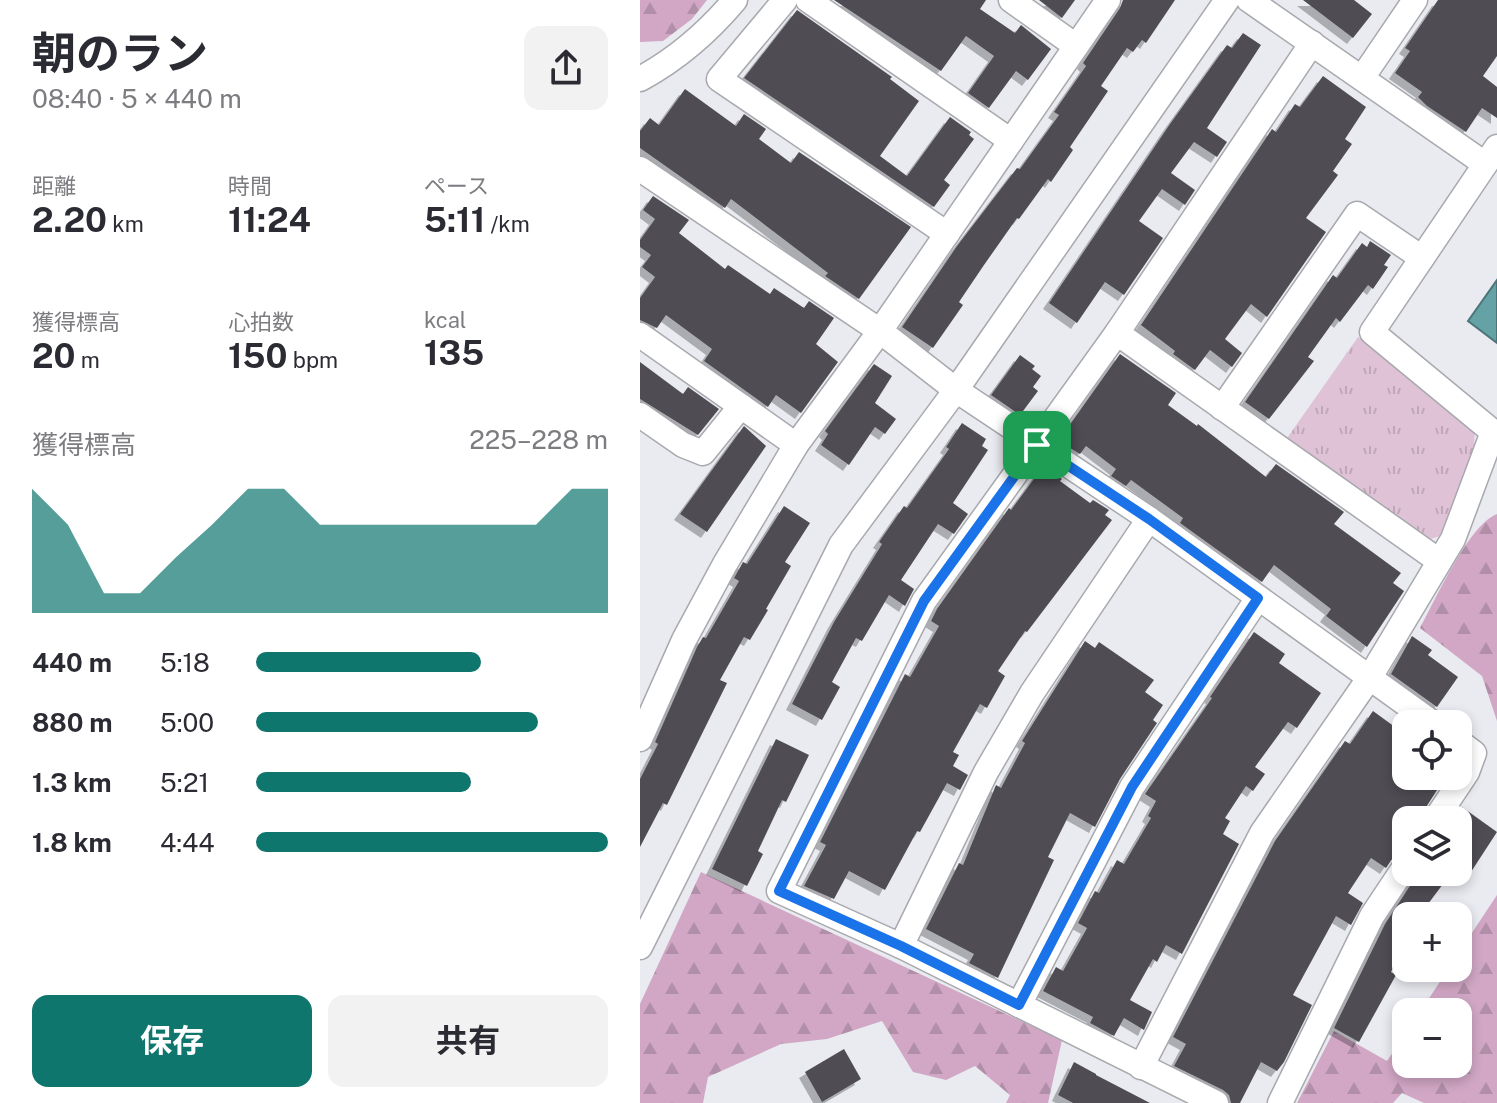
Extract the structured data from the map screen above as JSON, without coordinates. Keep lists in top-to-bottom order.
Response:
{
  "page": {
    "heading": ["朝のラン", "08:40 · 5 × 440 m"],
    "stats": [
      ["距離", "2.20 km"],
      ["時間", "11:24"],
      ["ペース", "5:11 /km"],
      ["獲得標高", "20 m"],
      ["心拍数", "150 bpm"],
      ["kcal", "135"]
    ],
    "chart": ["獲得標高", "225–228 m"],
    "list": [
      {
        "name": "440 m",
        "note": "5:18"
      },
      {
        "name": "880 m",
        "note": "5:00"
      },
      {
        "name": "1.3 km",
        "note": "5:21"
      },
      {
        "name": "1.8 km",
        "note": "4:44"
      }
    ],
    "map_buttons": ["+", "−"],
    "buttons": ["保存", "共有"]
  }
}
